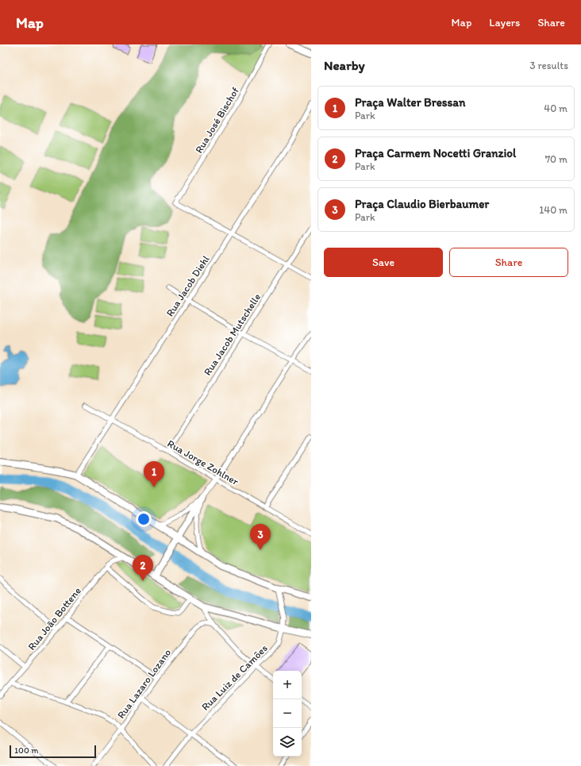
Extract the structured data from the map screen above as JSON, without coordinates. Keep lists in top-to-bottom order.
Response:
{
  "streets": {
    "street": [
      "Rua José Bischof",
      "Rua Jacob Diehl",
      "Rua Jacob Mutschelle",
      "Rua Jorge Zohlner",
      "Rua João Bottene",
      "Rua Luiz de Camões",
      "Rua Lazaro Lozano"
    ]
  },
  "crossings": [
    ["Rua José Bischof", "Rua Jacob Diehl"],
    ["Rua Jacob Diehl", "Rua Jorge Zohlner"],
    ["Rua Jacob Mutschelle", "Rua Jorge Zohlner"]
  ],
  "scale_bar": "100 m",
  "page": {
    "header": "Map",
    "nav": ["Map", "Layers", "Share"],
    "heading": ["Nearby", "3 results"],
    "list": [
      {
        "mark": "1",
        "name": "Praça Walter Bressan",
        "note": "Park",
        "value": "40 m"
      },
      {
        "mark": "2",
        "name": "Praça Carmem Nocetti Granziol",
        "note": "Park",
        "value": "70 m"
      },
      {
        "mark": "3",
        "name": "Praça Claudio Bierbaumer",
        "note": "Park",
        "value": "140 m"
      }
    ],
    "buttons": ["Save", "Share"],
    "pins": ["1", "3", "2"],
    "map_buttons": ["+", "−"],
    "scale": "100 m"
  }
}
